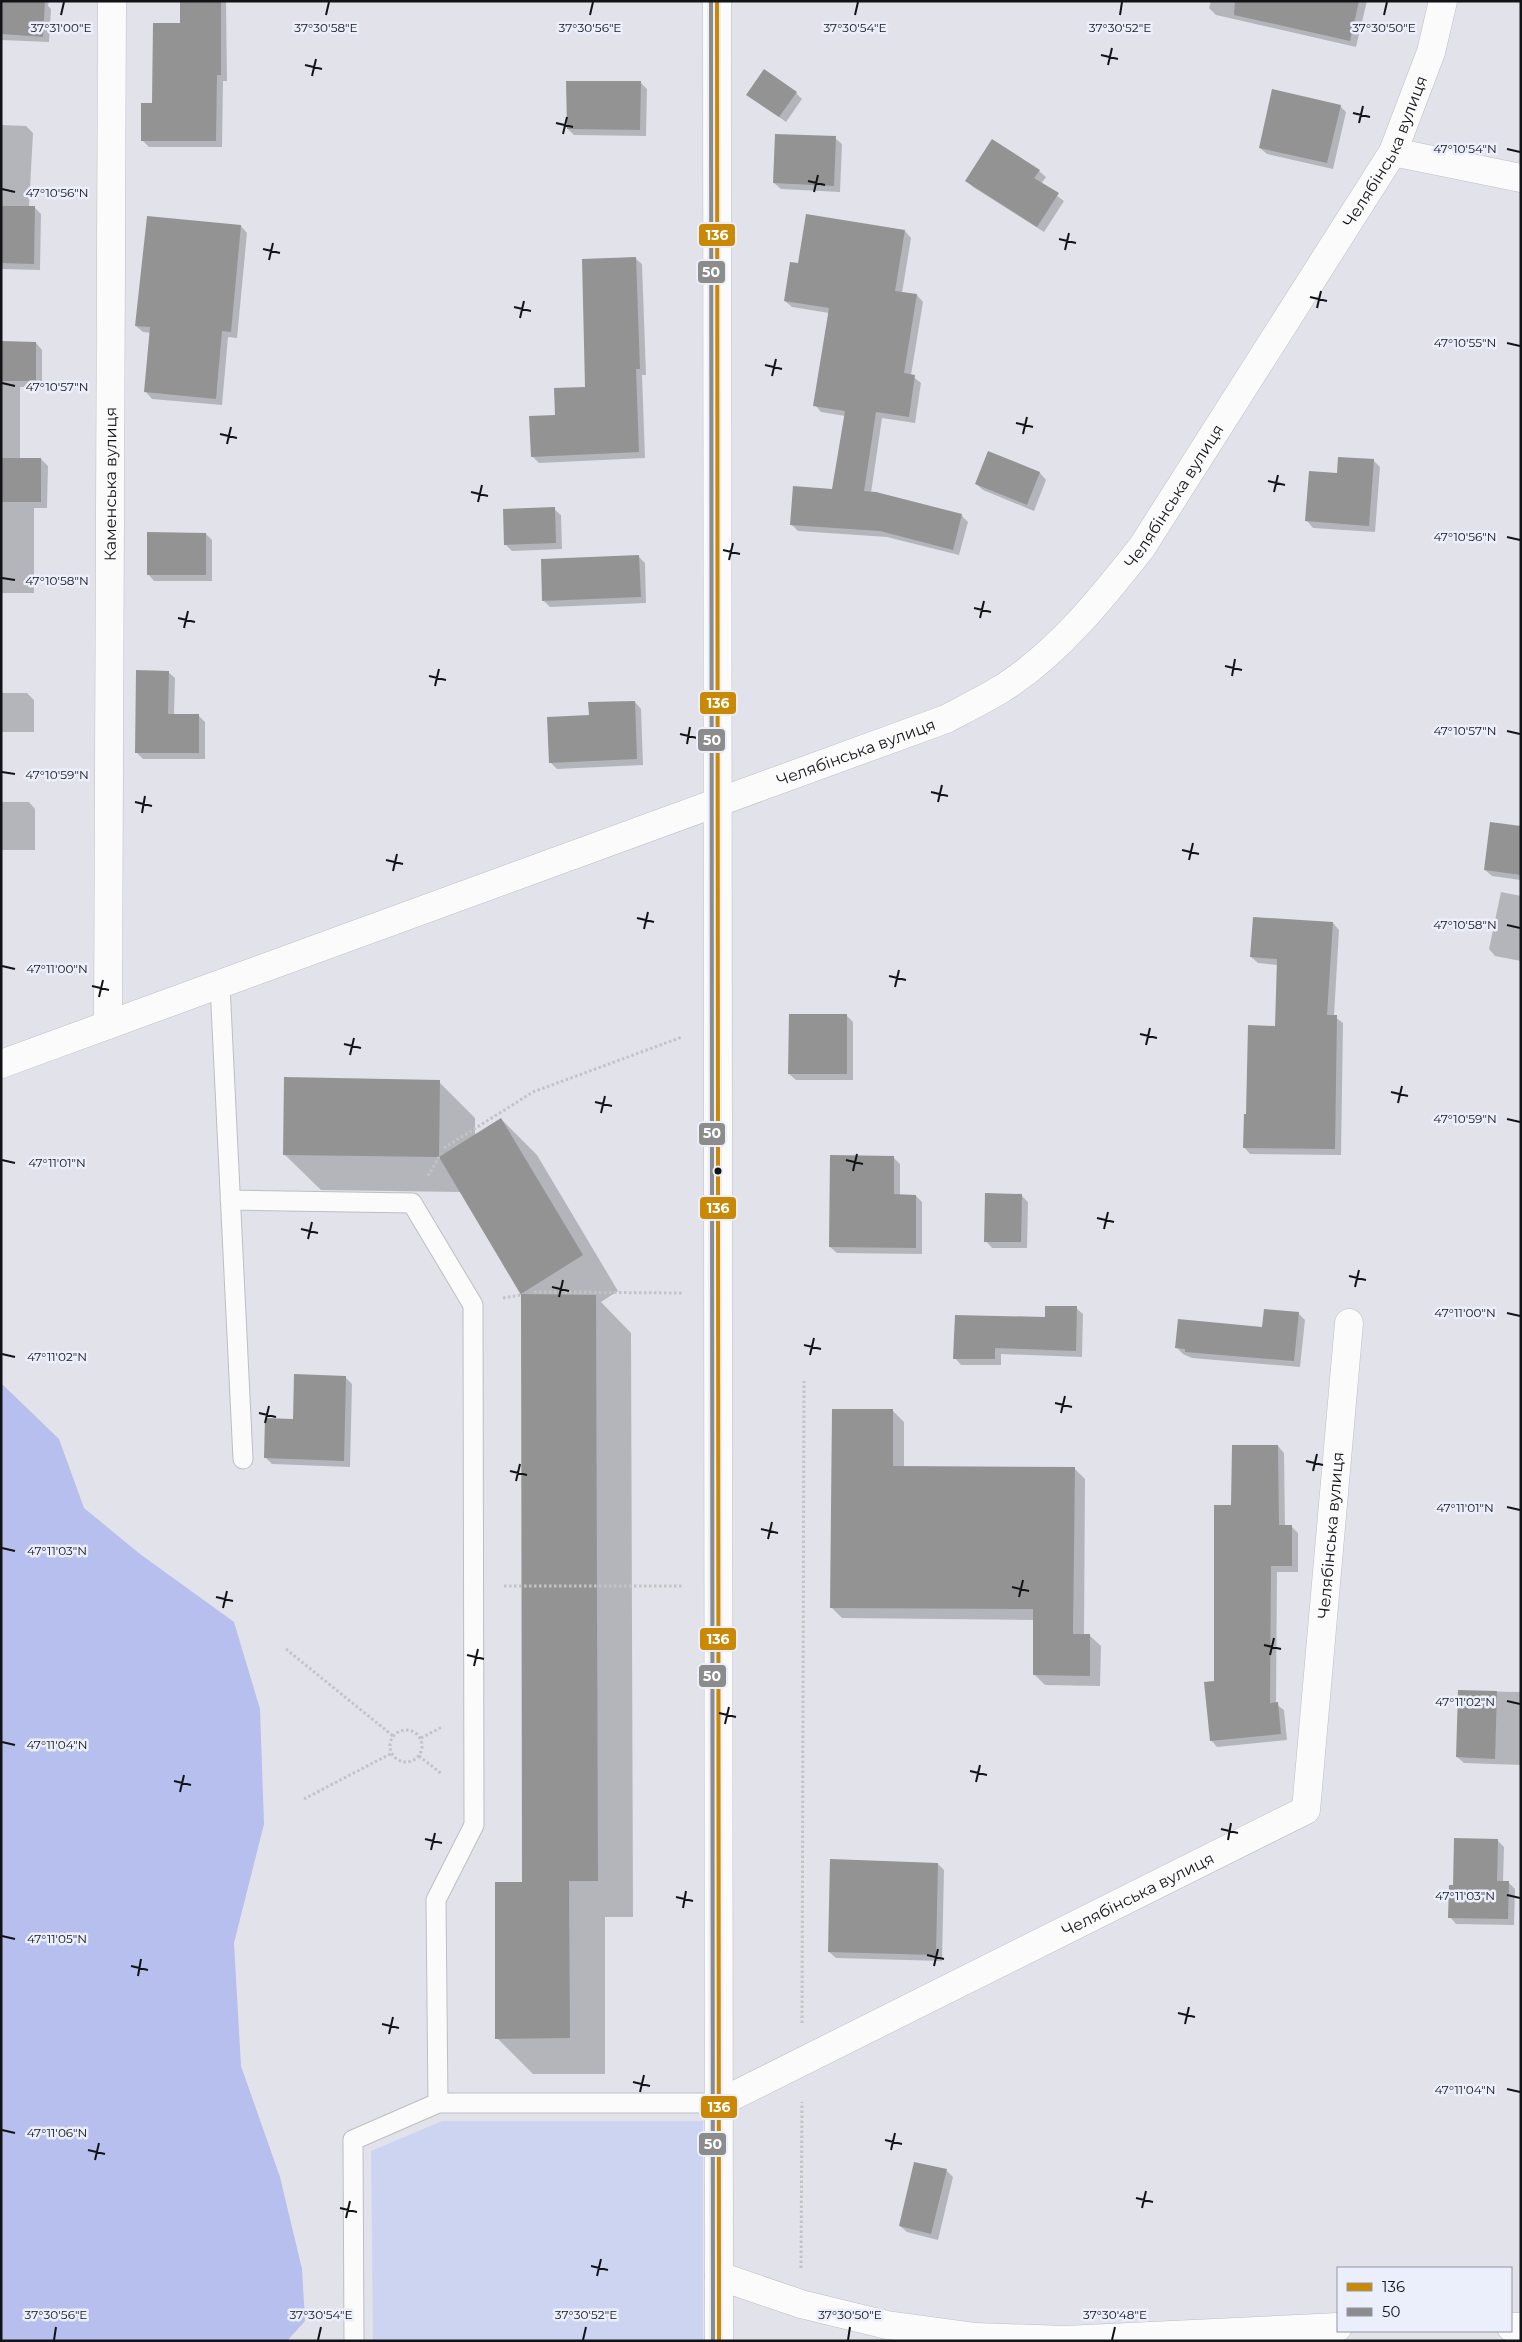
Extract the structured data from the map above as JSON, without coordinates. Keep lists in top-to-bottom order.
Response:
{
  "streets": {
    "street": ["Челябінська вулиця", "Каменська вулиця"]
  },
  "crossings": [
    ["Челябінська вулиця", "Каменська вулиця"]
  ],
  "lines": ["transit line 136", "transit line 50"],
  "legend": ["136", "50"],
  "coordinates": [
    "37°31'00\"E",
    "37°30'58\"E",
    "37°30'56\"E",
    "37°30'54\"E",
    "37°30'52\"E",
    "37°30'50\"E",
    "47°10'54\"N",
    "47°10'56\"N",
    "47°10'55\"N",
    "47°10'57\"N",
    "47°10'58\"N",
    "47°10'59\"N",
    "47°11'00\"N",
    "47°11'01\"N",
    "47°11'02\"N",
    "47°11'03\"N",
    "47°11'04\"N",
    "47°11'05\"N",
    "47°11'06\"N",
    "37°30'48\"E"
  ]
}
